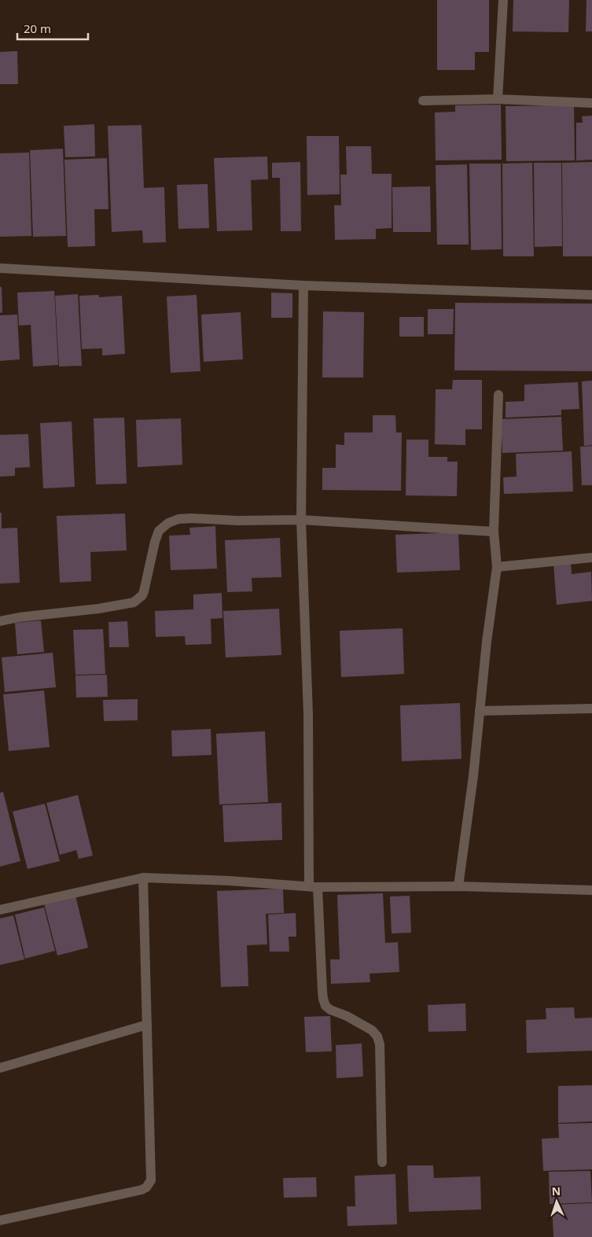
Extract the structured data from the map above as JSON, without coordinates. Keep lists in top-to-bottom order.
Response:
{
  "scale_bar": "20 m",
  "north": "top"
}
